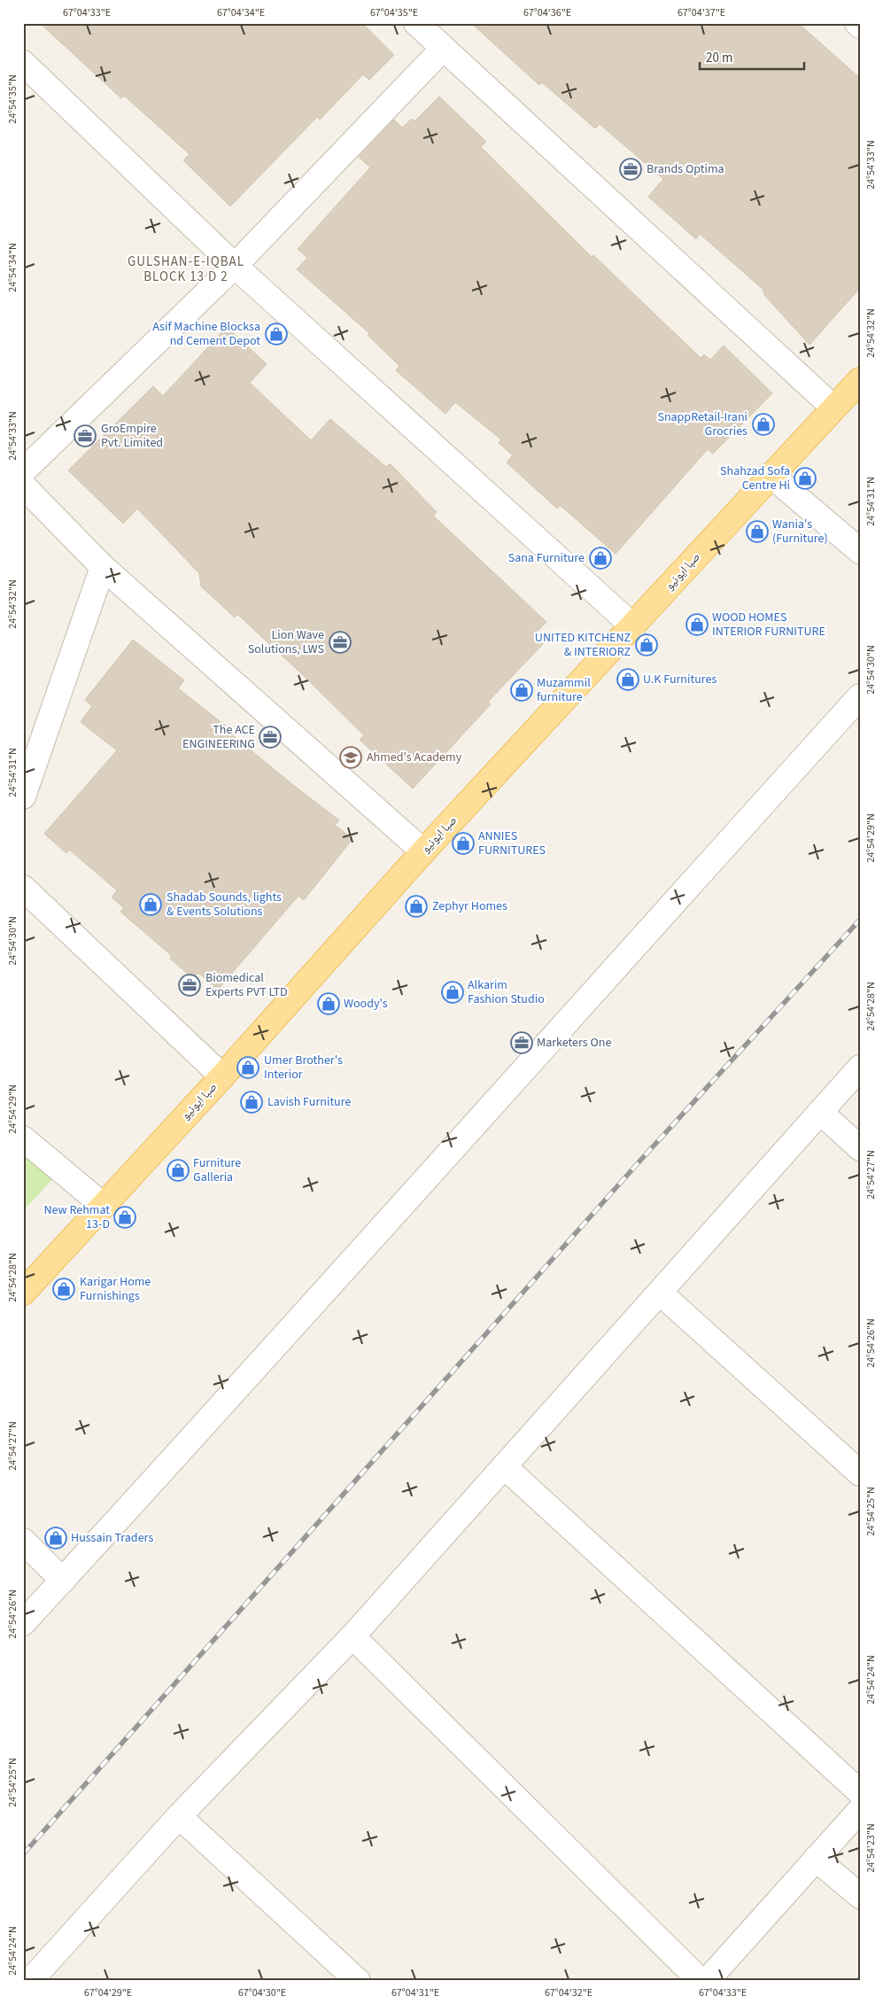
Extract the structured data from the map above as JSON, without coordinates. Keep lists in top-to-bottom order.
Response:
{
  "streets": {
    "main road": ["صبا ایونیو"]
  },
  "districts": ["GULSHAN-E-IQBAL BLOCK 13 D 2"],
  "places": {
    "office": [
      "Brands Optima",
      "GroEmpire Pvt. Limited",
      "Lion Wave Solutions, LWS",
      "The ACE ENGINEERING",
      "Biomedical Experts PVT LTD",
      "Marketers One"
    ],
    "shop": [
      "Asif Machine Blocksa nd Cement Depot",
      "SnappRetail-Irani Grocries",
      "Shahzad Sofa Centre Hi",
      "Wania's (Furniture)",
      "Sana Furniture",
      "WOOD HOMES INTERIOR FURNITURE",
      "UNITED KITCHENZ & INTERIORZ",
      "U.K Furnitures",
      "Muzammil furniture",
      "ANNIES FURNITURES",
      "Shadab Sounds, lights & Events Solutions",
      "Zephyr Homes",
      "Alkarim Fashion Studio",
      "Woody's",
      "Umer Brother's Interior",
      "Lavish Furniture",
      "Furniture Galleria",
      "New Rehmat 13-D",
      "Karigar Home Furnishings",
      "Hussain Traders"
    ],
    "school or university": ["Ahmed's Academy"]
  },
  "scale_bar": "20 m",
  "coordinates": [
    "67°04'33\"E",
    "67°04'34\"E",
    "67°04'35\"E",
    "67°04'36\"E",
    "67°04'37\"E",
    "24°54'35\"N",
    "24°54'33\"N",
    "24°54'34\"N",
    "24°54'32\"N",
    "24°54'31\"N",
    "24°54'30\"N",
    "24°54'29\"N",
    "24°54'28\"N",
    "24°54'27\"N",
    "24°54'26\"N",
    "24°54'25\"N",
    "24°54'24\"N",
    "24°54'23\"N",
    "67°04'29\"E",
    "67°04'30\"E",
    "67°04'31\"E",
    "67°04'32\"E"
  ]
}
